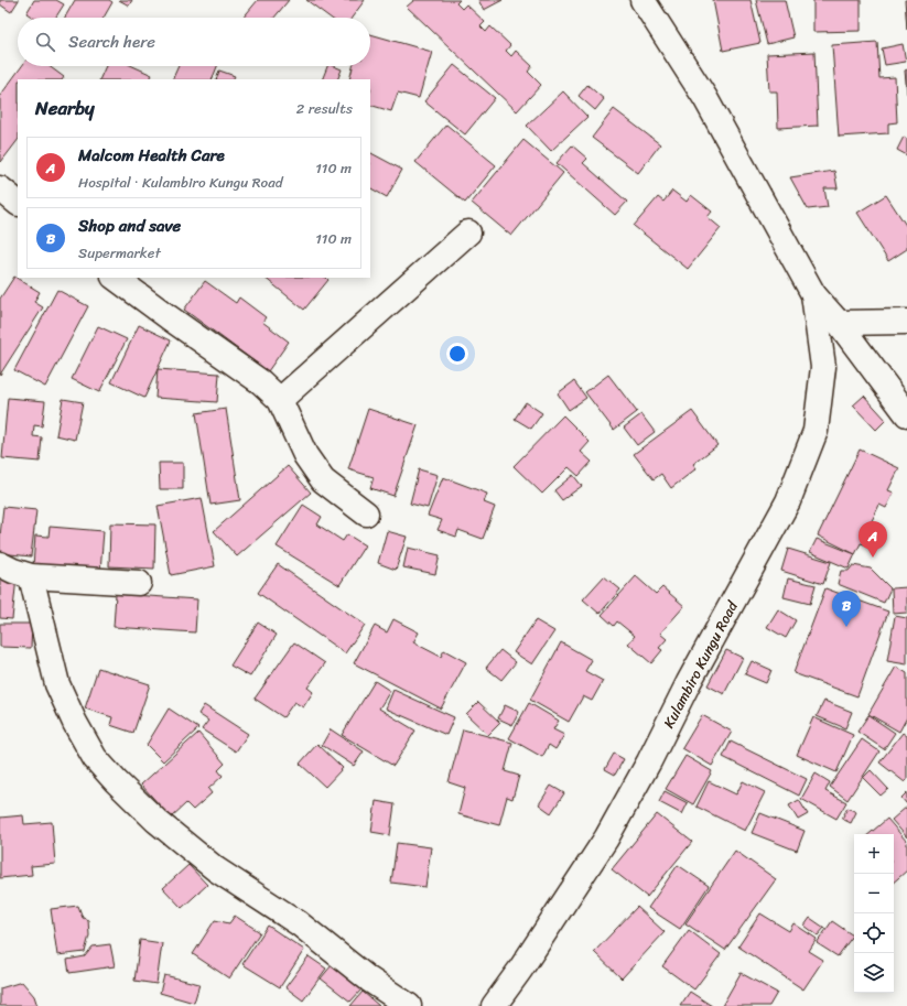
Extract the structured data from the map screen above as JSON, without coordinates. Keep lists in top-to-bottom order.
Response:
{
  "streets": {
    "street": ["Kulambiro Kungu Road"]
  },
  "page": {
    "search": "Search here",
    "heading": ["Nearby", "2 results"],
    "list": [
      {
        "mark": "A",
        "name": "Malcom Health Care",
        "note": "Hospital · Kulambiro Kungu Road",
        "value": "110 m"
      },
      {
        "mark": "B",
        "name": "Shop and save",
        "note": "Supermarket",
        "value": "110 m"
      }
    ],
    "pins": ["A", "B"],
    "map_buttons": ["+", "−"]
  }
}
